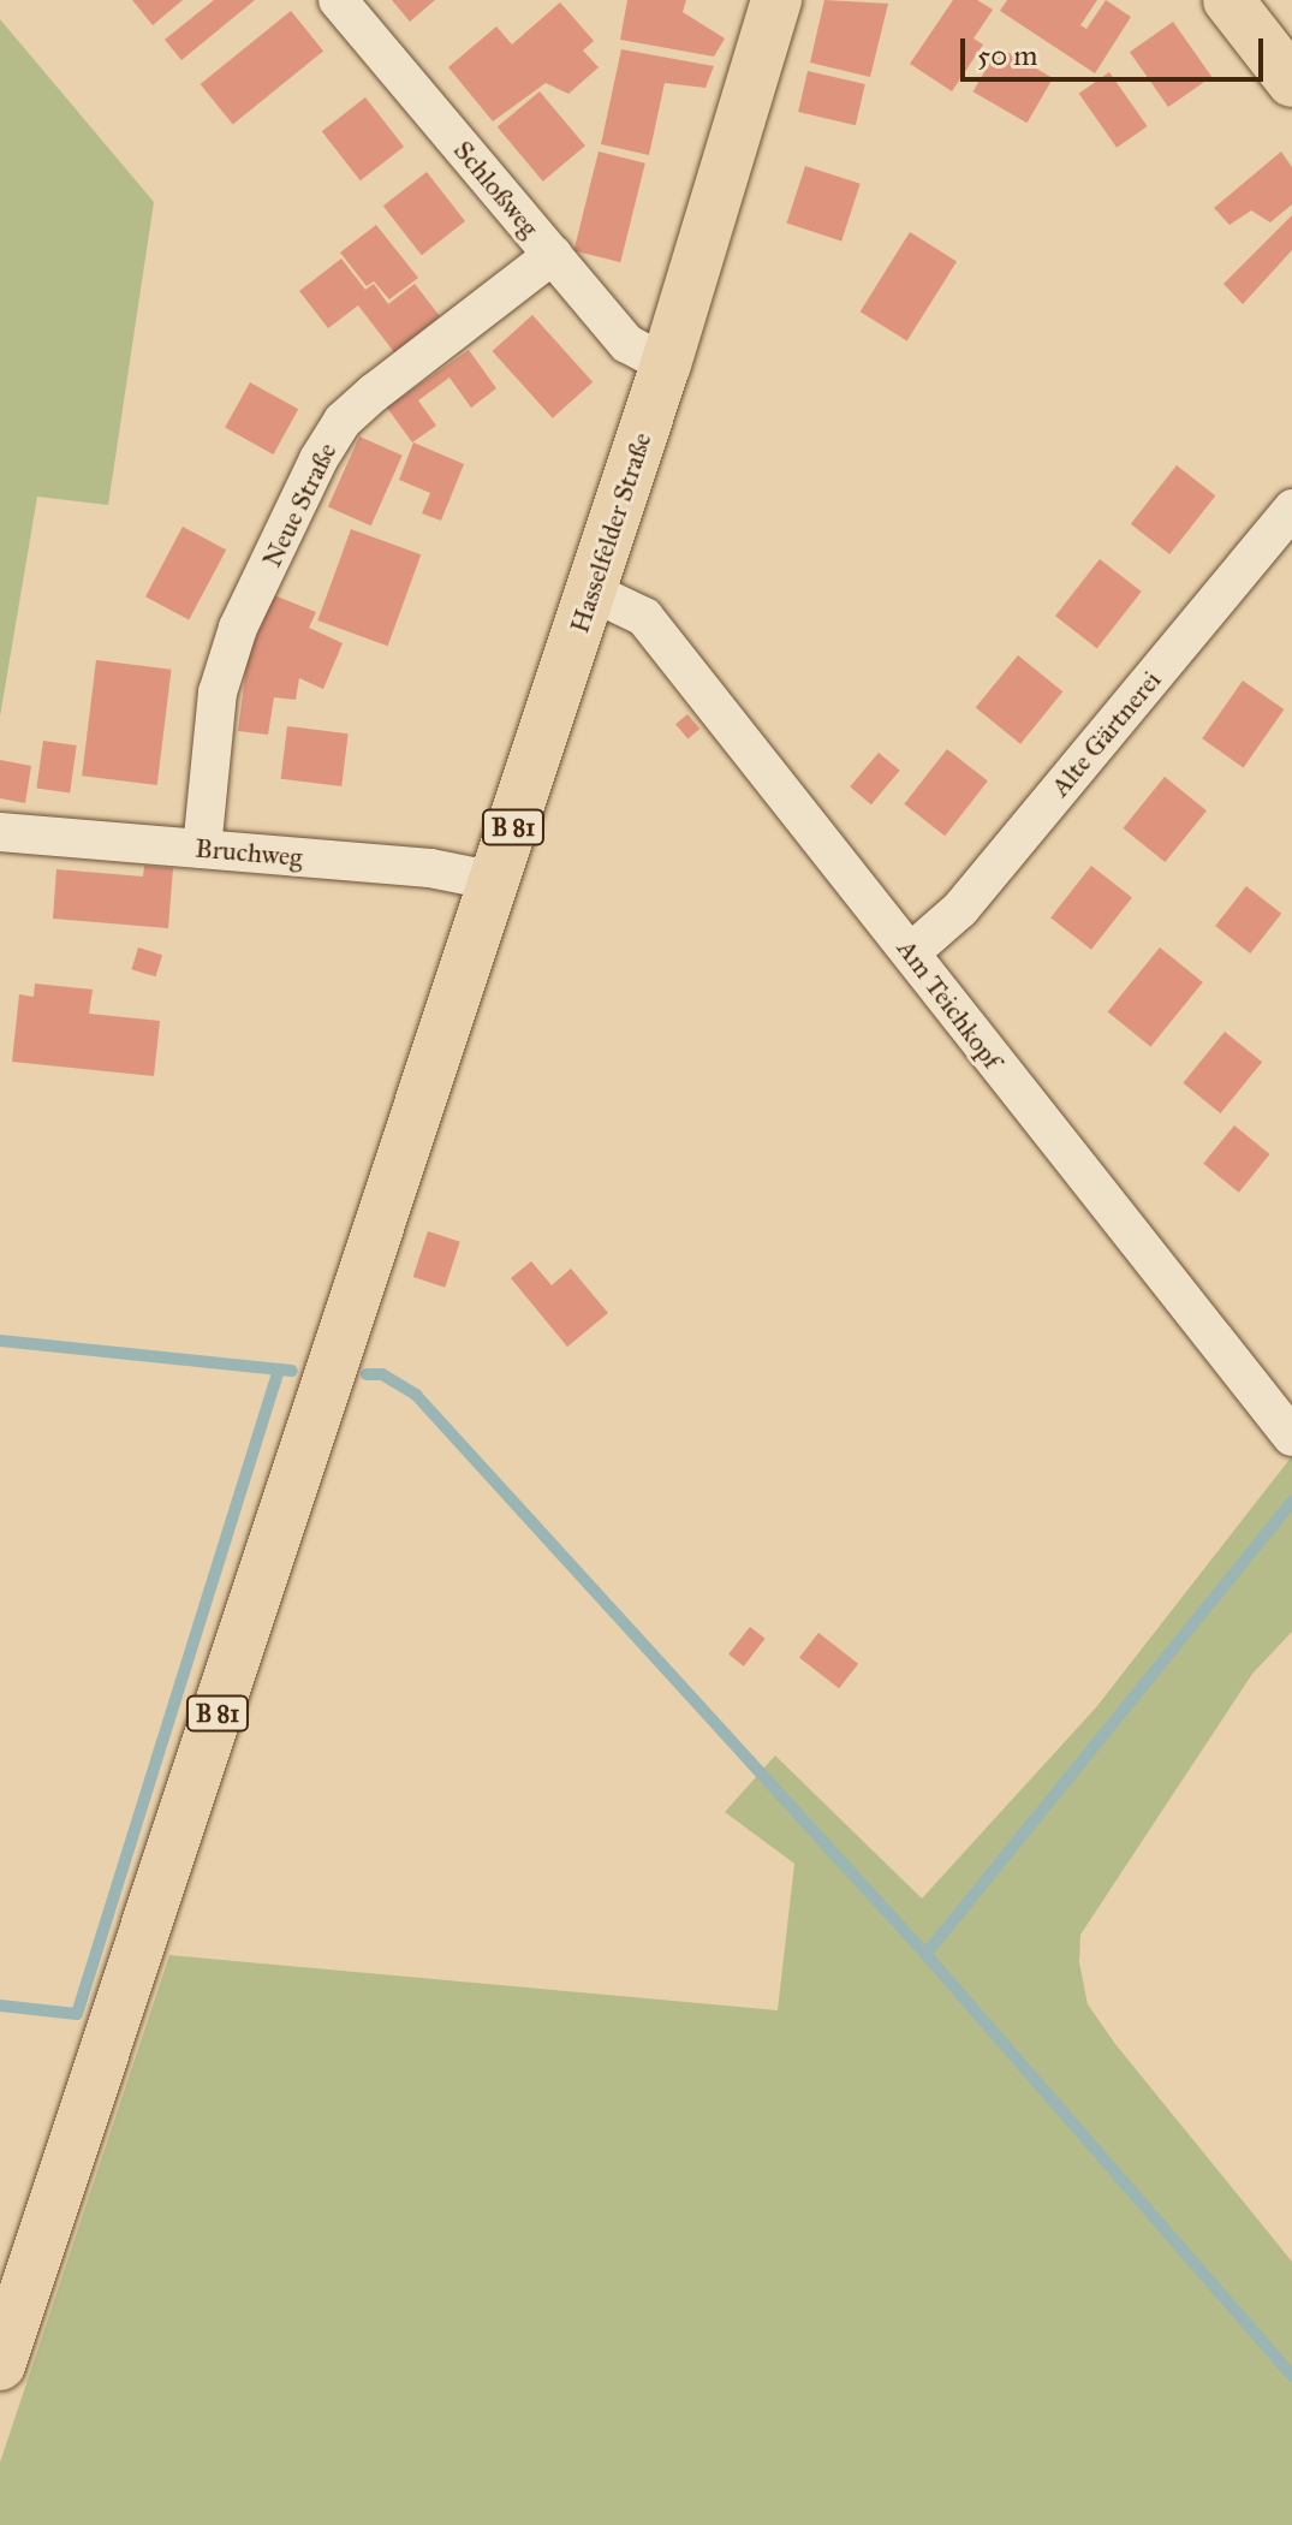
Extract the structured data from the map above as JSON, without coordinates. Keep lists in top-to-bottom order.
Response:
{
  "streets": {
    "main road": ["Hasselfelder Straße", "B 81"],
    "street": [
      "Schloßweg",
      "Neue Straße",
      "Alte Gärtnerei",
      "Bruchweg",
      "Am Teichkopf"
    ]
  },
  "crossings": [
    ["Schloßweg", "Neue Straße"],
    ["Schloßweg", "Hasselfelder Straße"],
    ["Neue Straße", "Bruchweg"],
    ["Hasselfelder Straße", "Bruchweg"],
    ["Hasselfelder Straße", "Am Teichkopf"],
    ["Alte Gärtnerei", "Am Teichkopf"]
  ],
  "scale_bar": "50 m"
}
